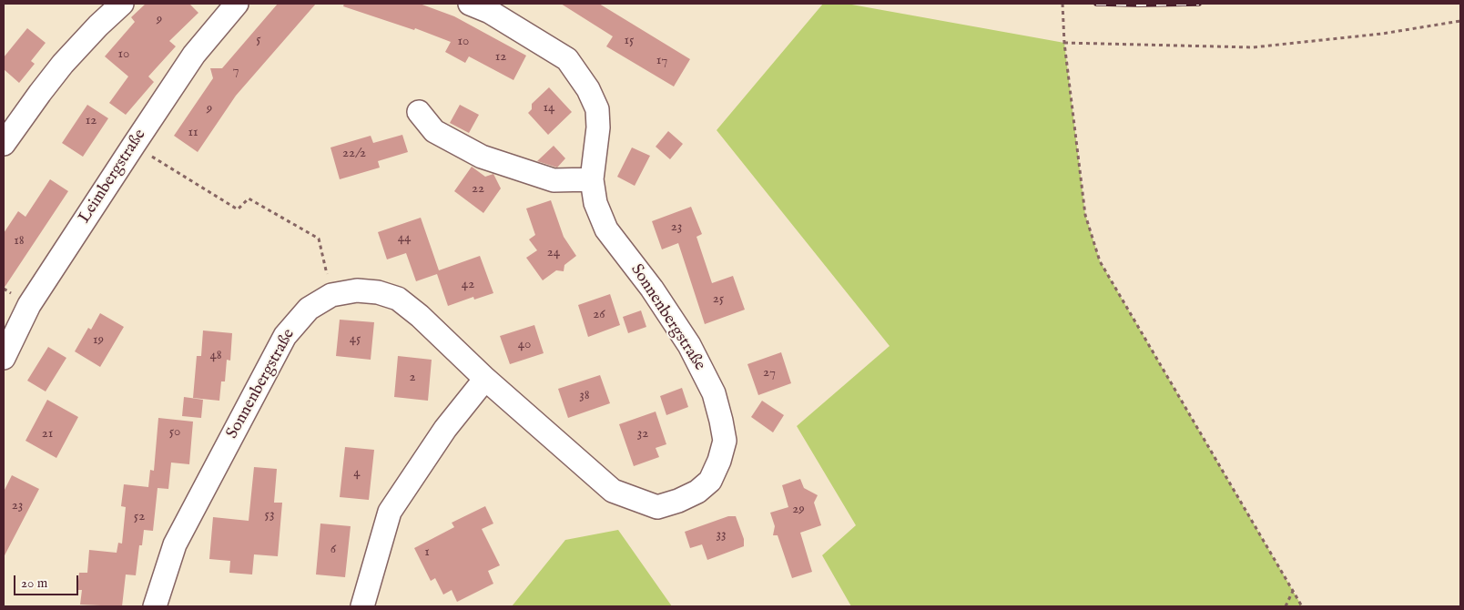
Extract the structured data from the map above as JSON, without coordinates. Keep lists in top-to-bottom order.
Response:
{
  "streets": {
    "street": ["Leimbergstraße", "Sonnenbergstraße"]
  },
  "house_numbers": [
    "9",
    "5",
    "15",
    "10",
    "10",
    "12",
    "17",
    "7",
    "14",
    "9",
    "12",
    "11",
    "22/2",
    "22",
    "23",
    "44",
    "18",
    "24",
    "42",
    "25",
    "26",
    "45",
    "19",
    "40",
    "48",
    "27",
    "2",
    "38",
    "50",
    "21",
    "32",
    "4",
    "23",
    "29",
    "53",
    "52",
    "33",
    "6",
    "1"
  ],
  "scale_bar": "20 m"
}
